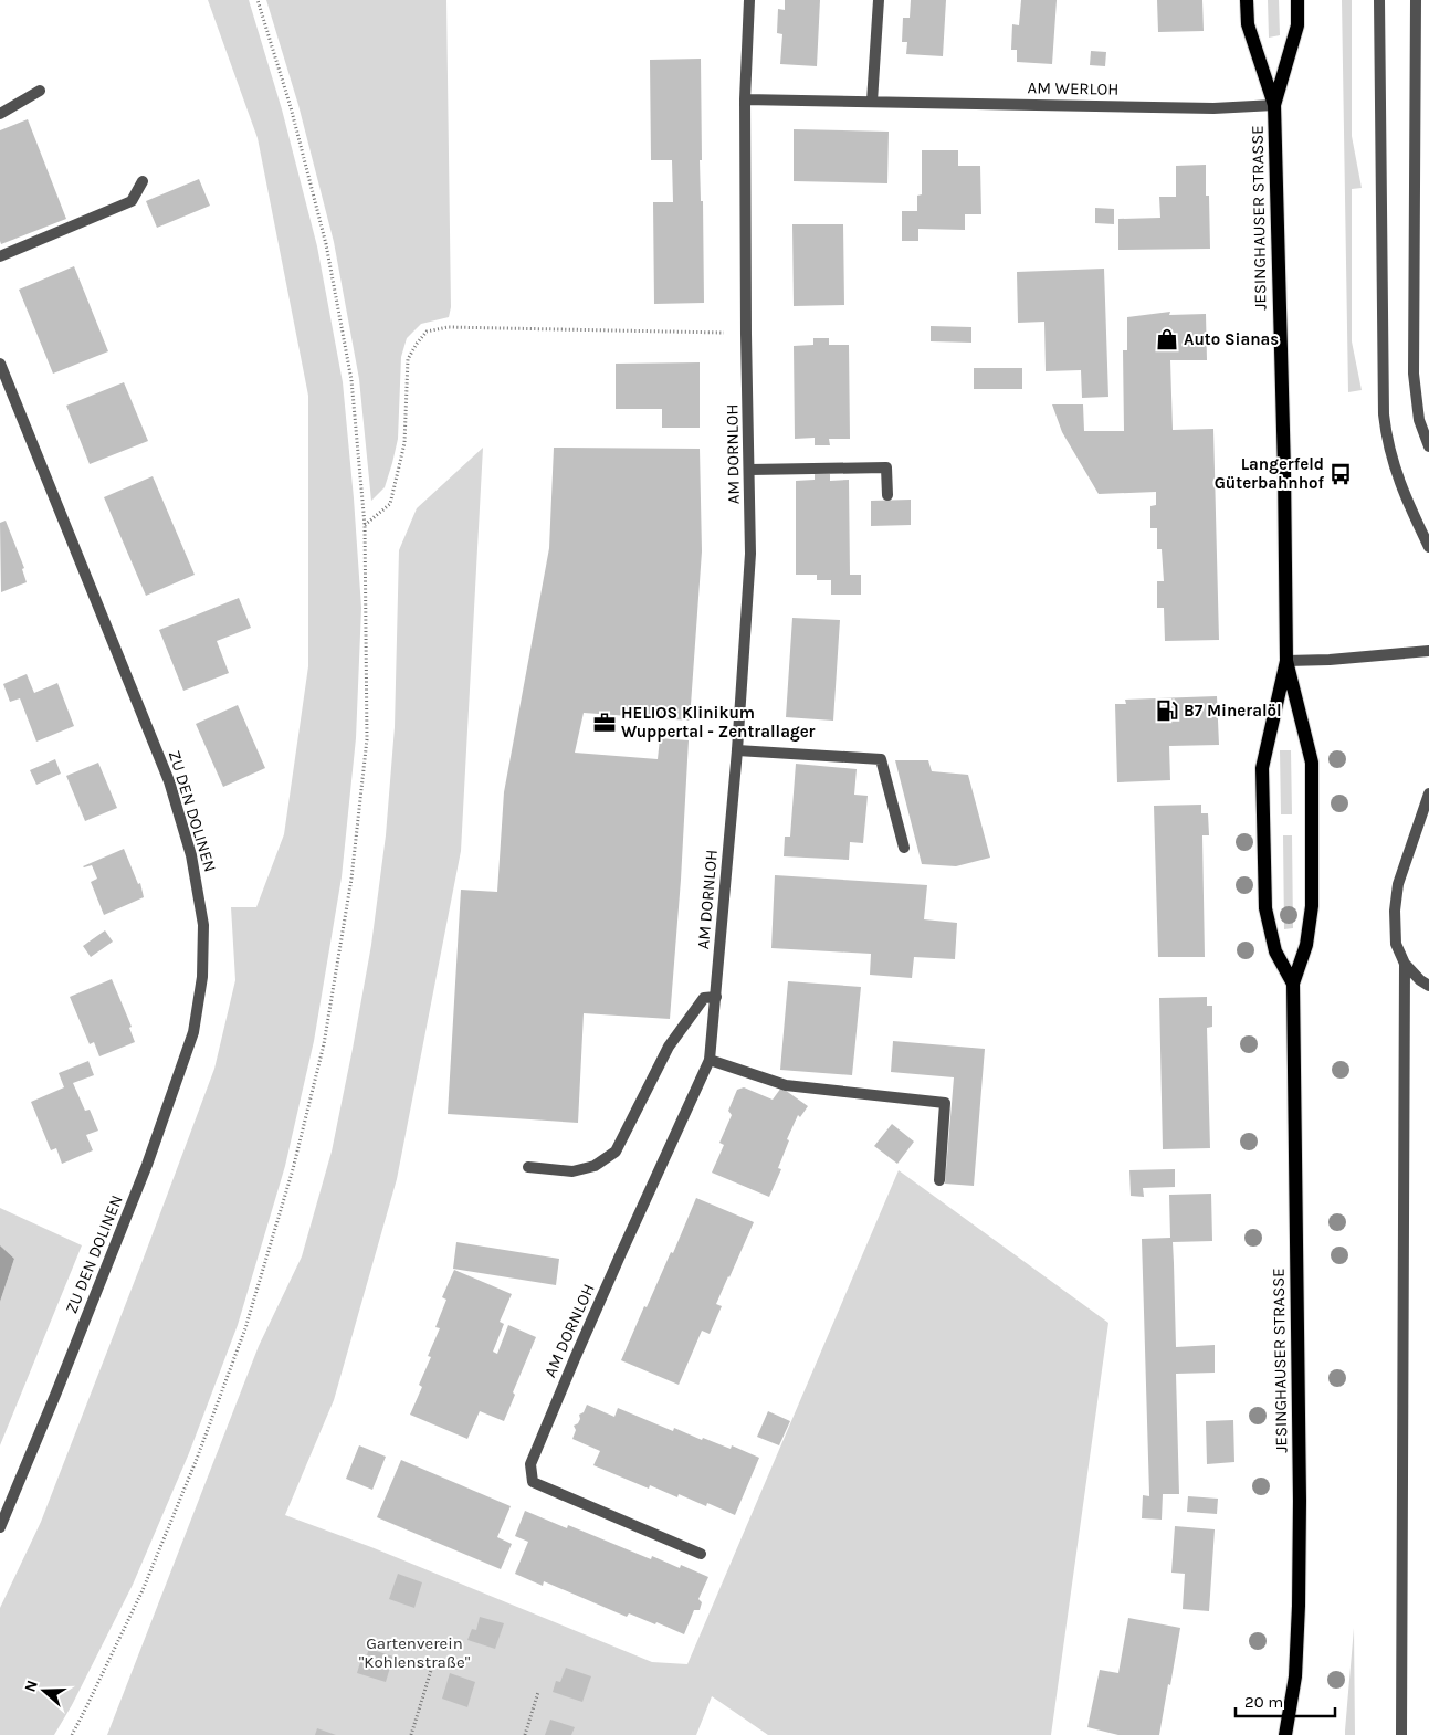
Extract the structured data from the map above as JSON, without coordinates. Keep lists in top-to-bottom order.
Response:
{
  "streets": {
    "main road": ["JESINGHAUSER STRASSE"],
    "street": ["AM WERLOH", "AM DORNLOH", "ZU DEN DOLINEN"]
  },
  "crossings": [
    ["AM WERLOH", "JESINGHAUSER STRASSE"],
    ["AM WERLOH", "AM DORNLOH"]
  ],
  "parks": ["Gartenverein \"Kohlenstraße\""],
  "places": {
    "shop": ["Auto Sianas"],
    "bus stop": ["Langerfeld Güterbahnhof"],
    "fuel station": ["B7 Mineralöl"],
    "office": ["HELIOS Klinikum Wuppertal - Zentrallager"]
  },
  "scale_bar": "20 m",
  "north": "left"
}
